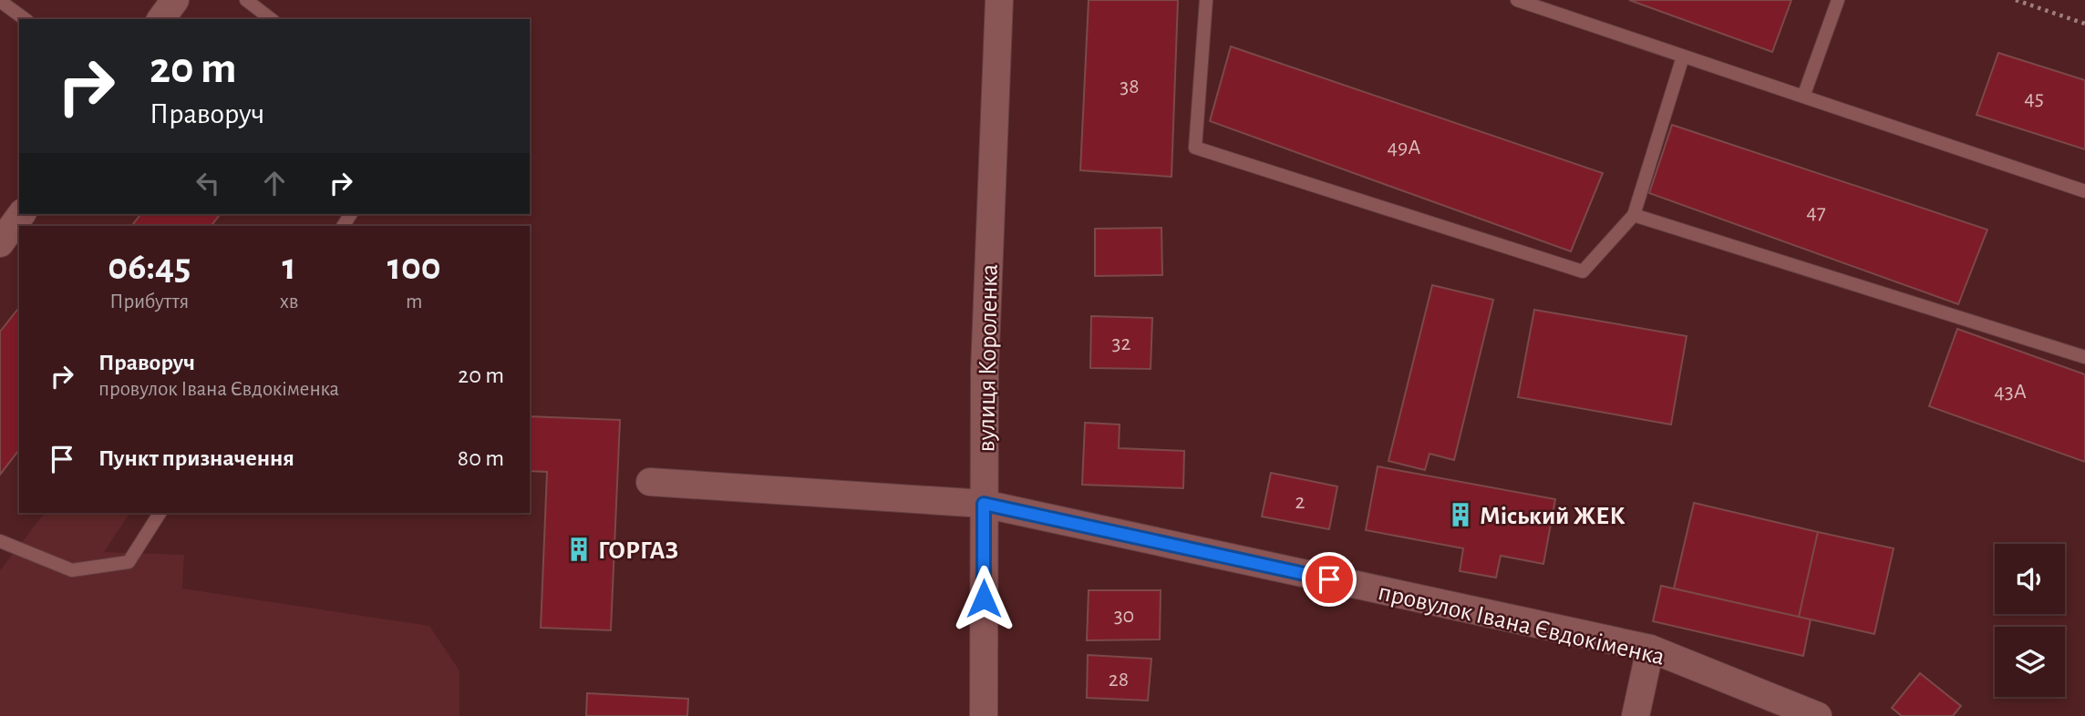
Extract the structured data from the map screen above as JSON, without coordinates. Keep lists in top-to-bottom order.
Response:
{
  "streets": {
    "street": ["вулиця Короленка", "провулок Івана Євдокіменка"]
  },
  "crossings": [
    ["вулиця Короленка", "провулок Івана Євдокіменка"]
  ],
  "places": {
    "building": ["Міський ЖЕК", "ГОРГАЗ"]
  },
  "house_numbers": [
    "38",
    "45",
    "49А",
    "47",
    "32",
    "43А",
    "2",
    "30",
    "28"
  ],
  "page": {
    "turn": ["20 m", "Праворуч"],
    "eta": [
      "06:45",
      "Прибуття",
      "1",
      "хв",
      "100",
      "m"
    ],
    "list": [
      {
        "name": "Праворуч",
        "note": "провулок Івана Євдокіменка",
        "value": "20 m"
      },
      {
        "name": "Пункт призначення",
        "value": "80 m"
      }
    ]
  }
}
